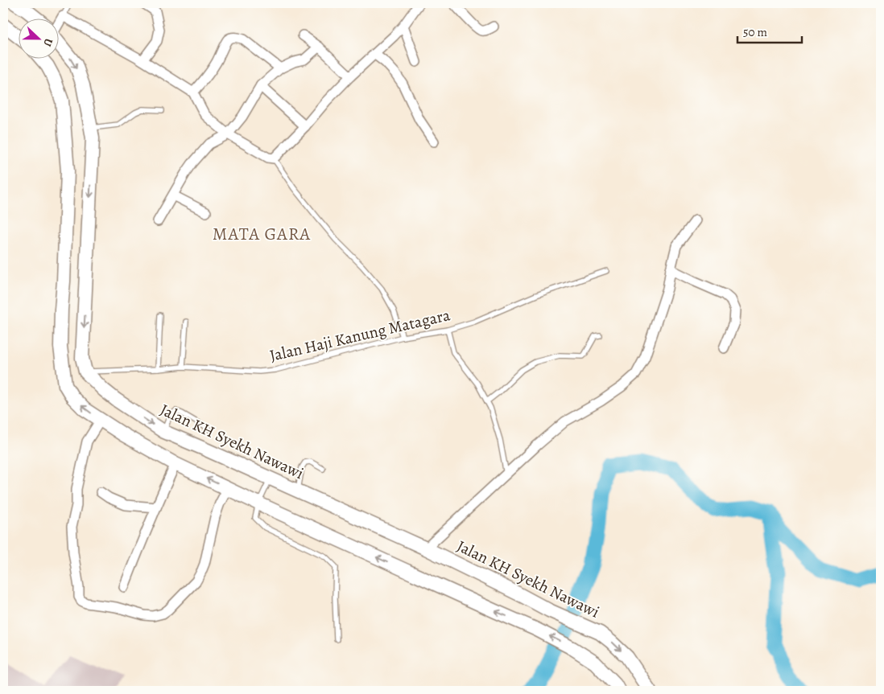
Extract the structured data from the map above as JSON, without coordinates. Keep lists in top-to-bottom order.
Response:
{
  "streets": {
    "main road": ["Jalan KH Syekh Nawawi"],
    "lane": ["Jalan Haji Kanung Matagara"]
  },
  "crossings": [
    ["Jalan Haji Kanung Matagara", "Jalan KH Syekh Nawawi"]
  ],
  "districts": ["MATA GARA"],
  "scale_bar": "50 m",
  "north": "right"
}
